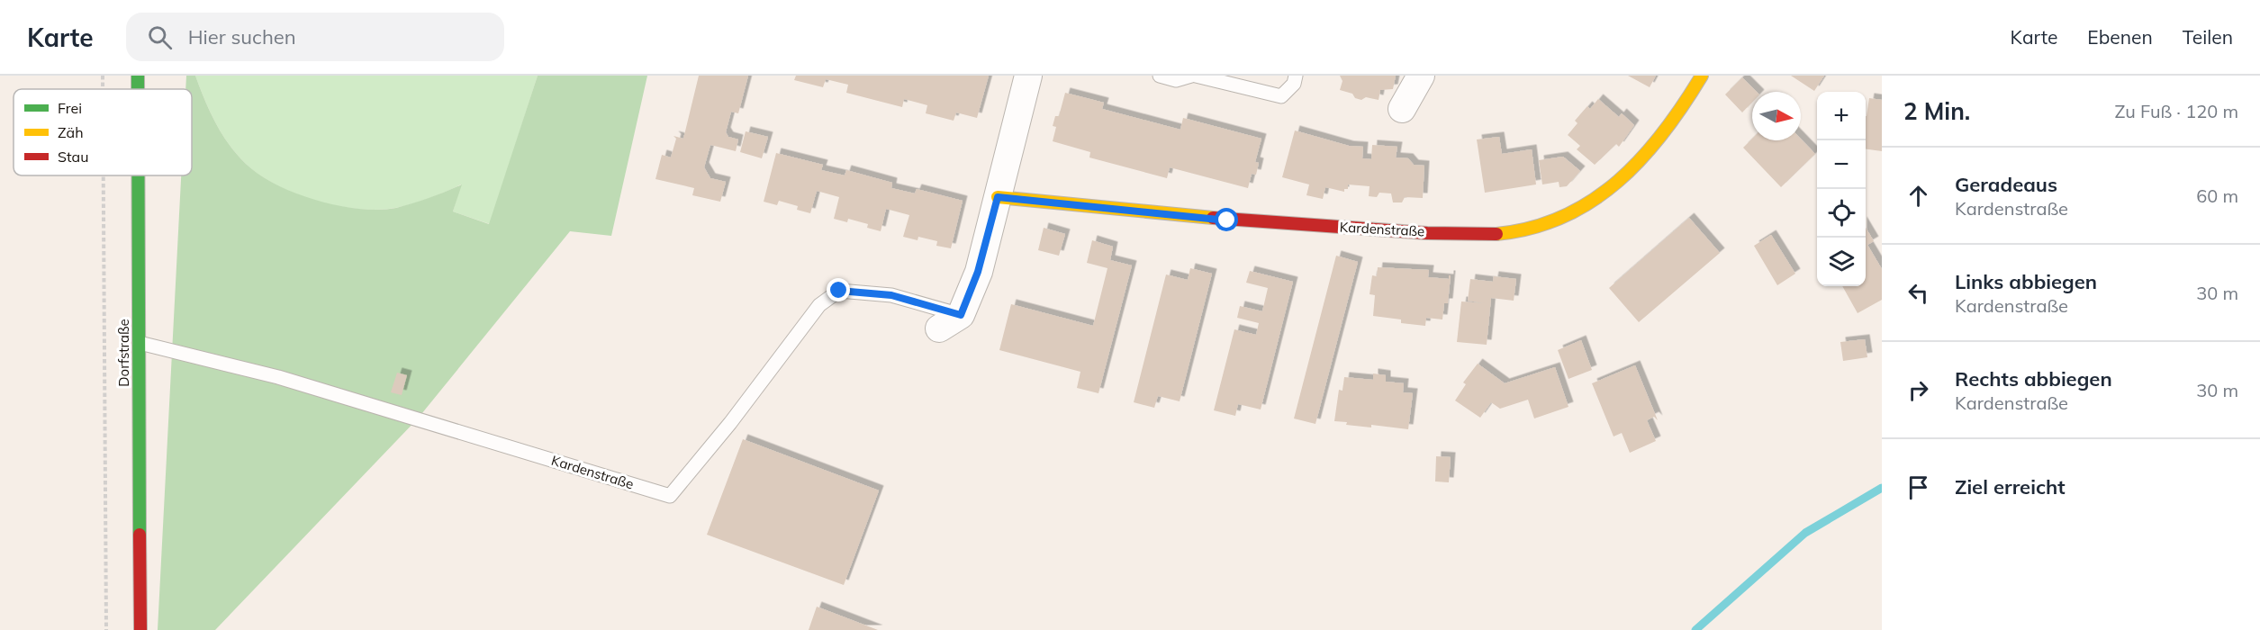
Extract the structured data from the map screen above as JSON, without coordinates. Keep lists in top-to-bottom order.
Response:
{
  "streets": {
    "street": ["Kardenstraße", "Dorfstraße"]
  },
  "crossings": [
    ["Kardenstraße", "Dorfstraße"]
  ],
  "legend": ["Frei", "Zäh", "Stau"],
  "north": "right",
  "page": {
    "header": "Karte",
    "search": "Hier suchen",
    "nav": ["Karte", "Ebenen", "Teilen"],
    "heading": ["2 Min.", "Zu Fuß · 120 m"],
    "map_buttons": ["+", "−"],
    "list": [
      ["Geradeaus", "Kardenstraße", "60 m"],
      ["Links abbiegen", "Kardenstraße", "30 m"],
      ["Rechts abbiegen", "Kardenstraße", "30 m"],
      "Ziel erreicht"
    ]
  }
}
